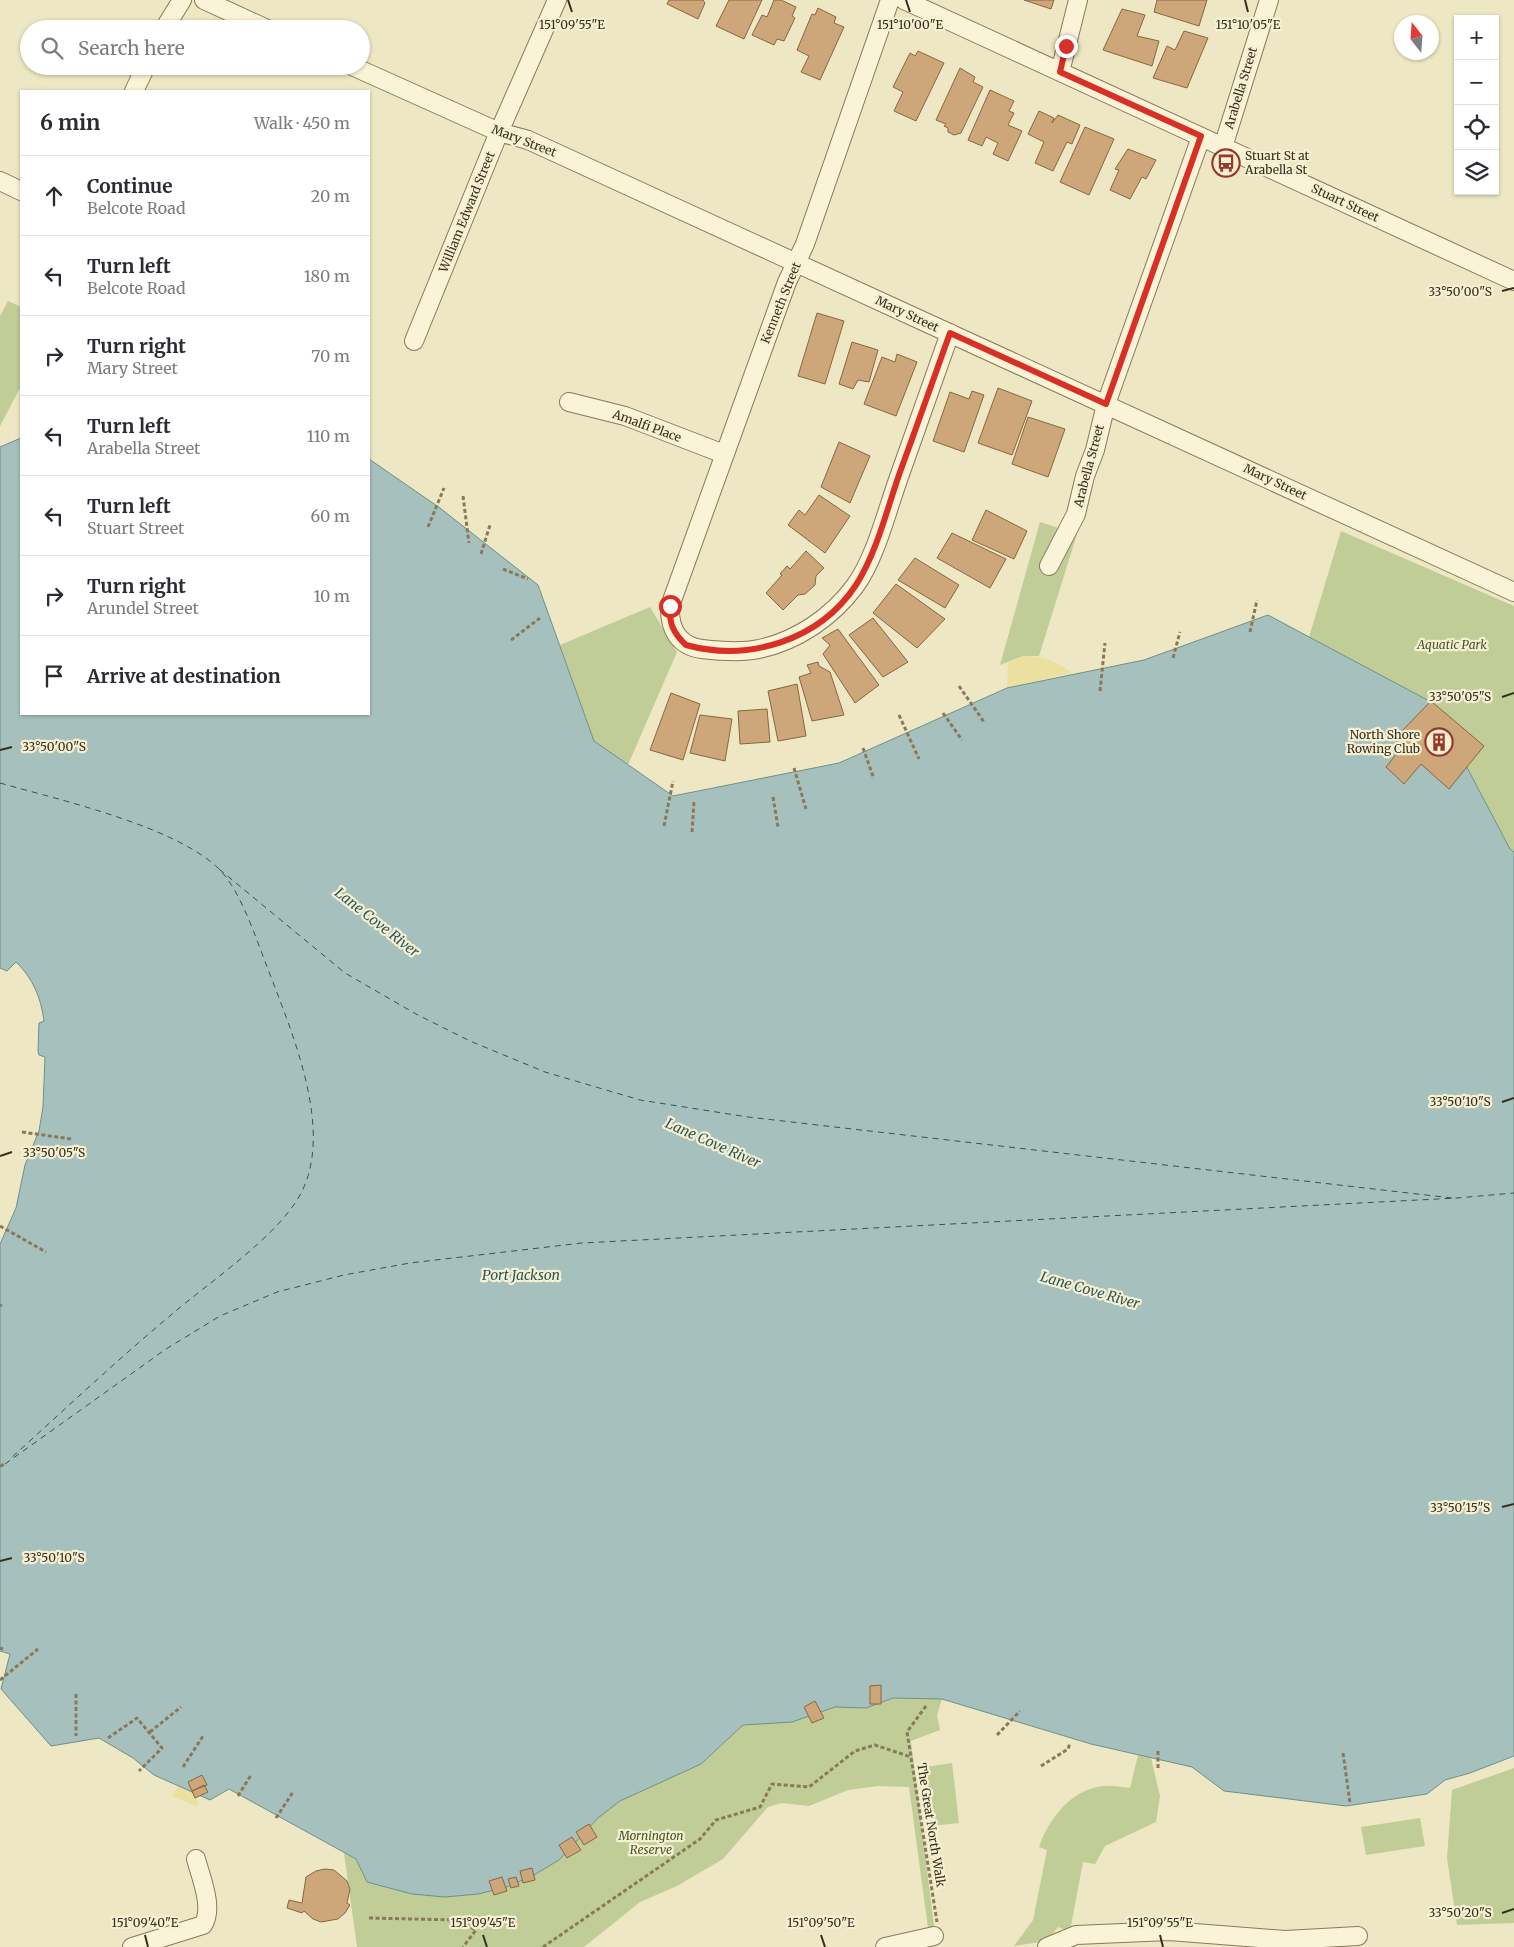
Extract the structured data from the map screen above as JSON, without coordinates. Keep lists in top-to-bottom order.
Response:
{
  "streets": {
    "street": [
      "Arabella Street",
      "Mary Street",
      "Stuart Street",
      "William Edward Street",
      "Kenneth Street",
      "Amalfi Place"
    ],
    "path": ["The Great North Walk"]
  },
  "crossings": [
    ["Arabella Street", "Mary Street"],
    ["Arabella Street", "Stuart Street"],
    ["Mary Street", "William Edward Street"],
    ["Mary Street", "Kenneth Street"],
    ["Kenneth Street", "Amalfi Place"]
  ],
  "water": ["Lane Cove River", "Port Jackson"],
  "parks": ["Aquatic Park", "Mornington Reserve"],
  "places": {
    "bus stop": ["Stuart St at Arabella St"],
    "building": ["North Shore Rowing Club"]
  },
  "north": "top",
  "page": {
    "map_buttons": ["+", "−"],
    "search": "Search here",
    "heading": ["6 min", "Walk · 450 m"],
    "list": [
      ["Continue", "Belcote Road", "20 m"],
      ["Turn left", "Belcote Road", "180 m"],
      ["Turn right", "Mary Street", "70 m"],
      ["Turn left", "Arabella Street", "110 m"],
      ["Turn left", "Stuart Street", "60 m"],
      ["Turn right", "Arundel Street", "10 m"],
      "Arrive at destination"
    ]
  },
  "coordinates": [
    "151°09'55\"E",
    "151°10'00\"E",
    "151°10'05\"E",
    "33°50'00\"S",
    "33°50'05\"S",
    "33°50'10\"S",
    "33°50'15\"S",
    "33°50'20\"S",
    "151°09'40\"E",
    "151°09'45\"E",
    "151°09'50\"E"
  ]
}
